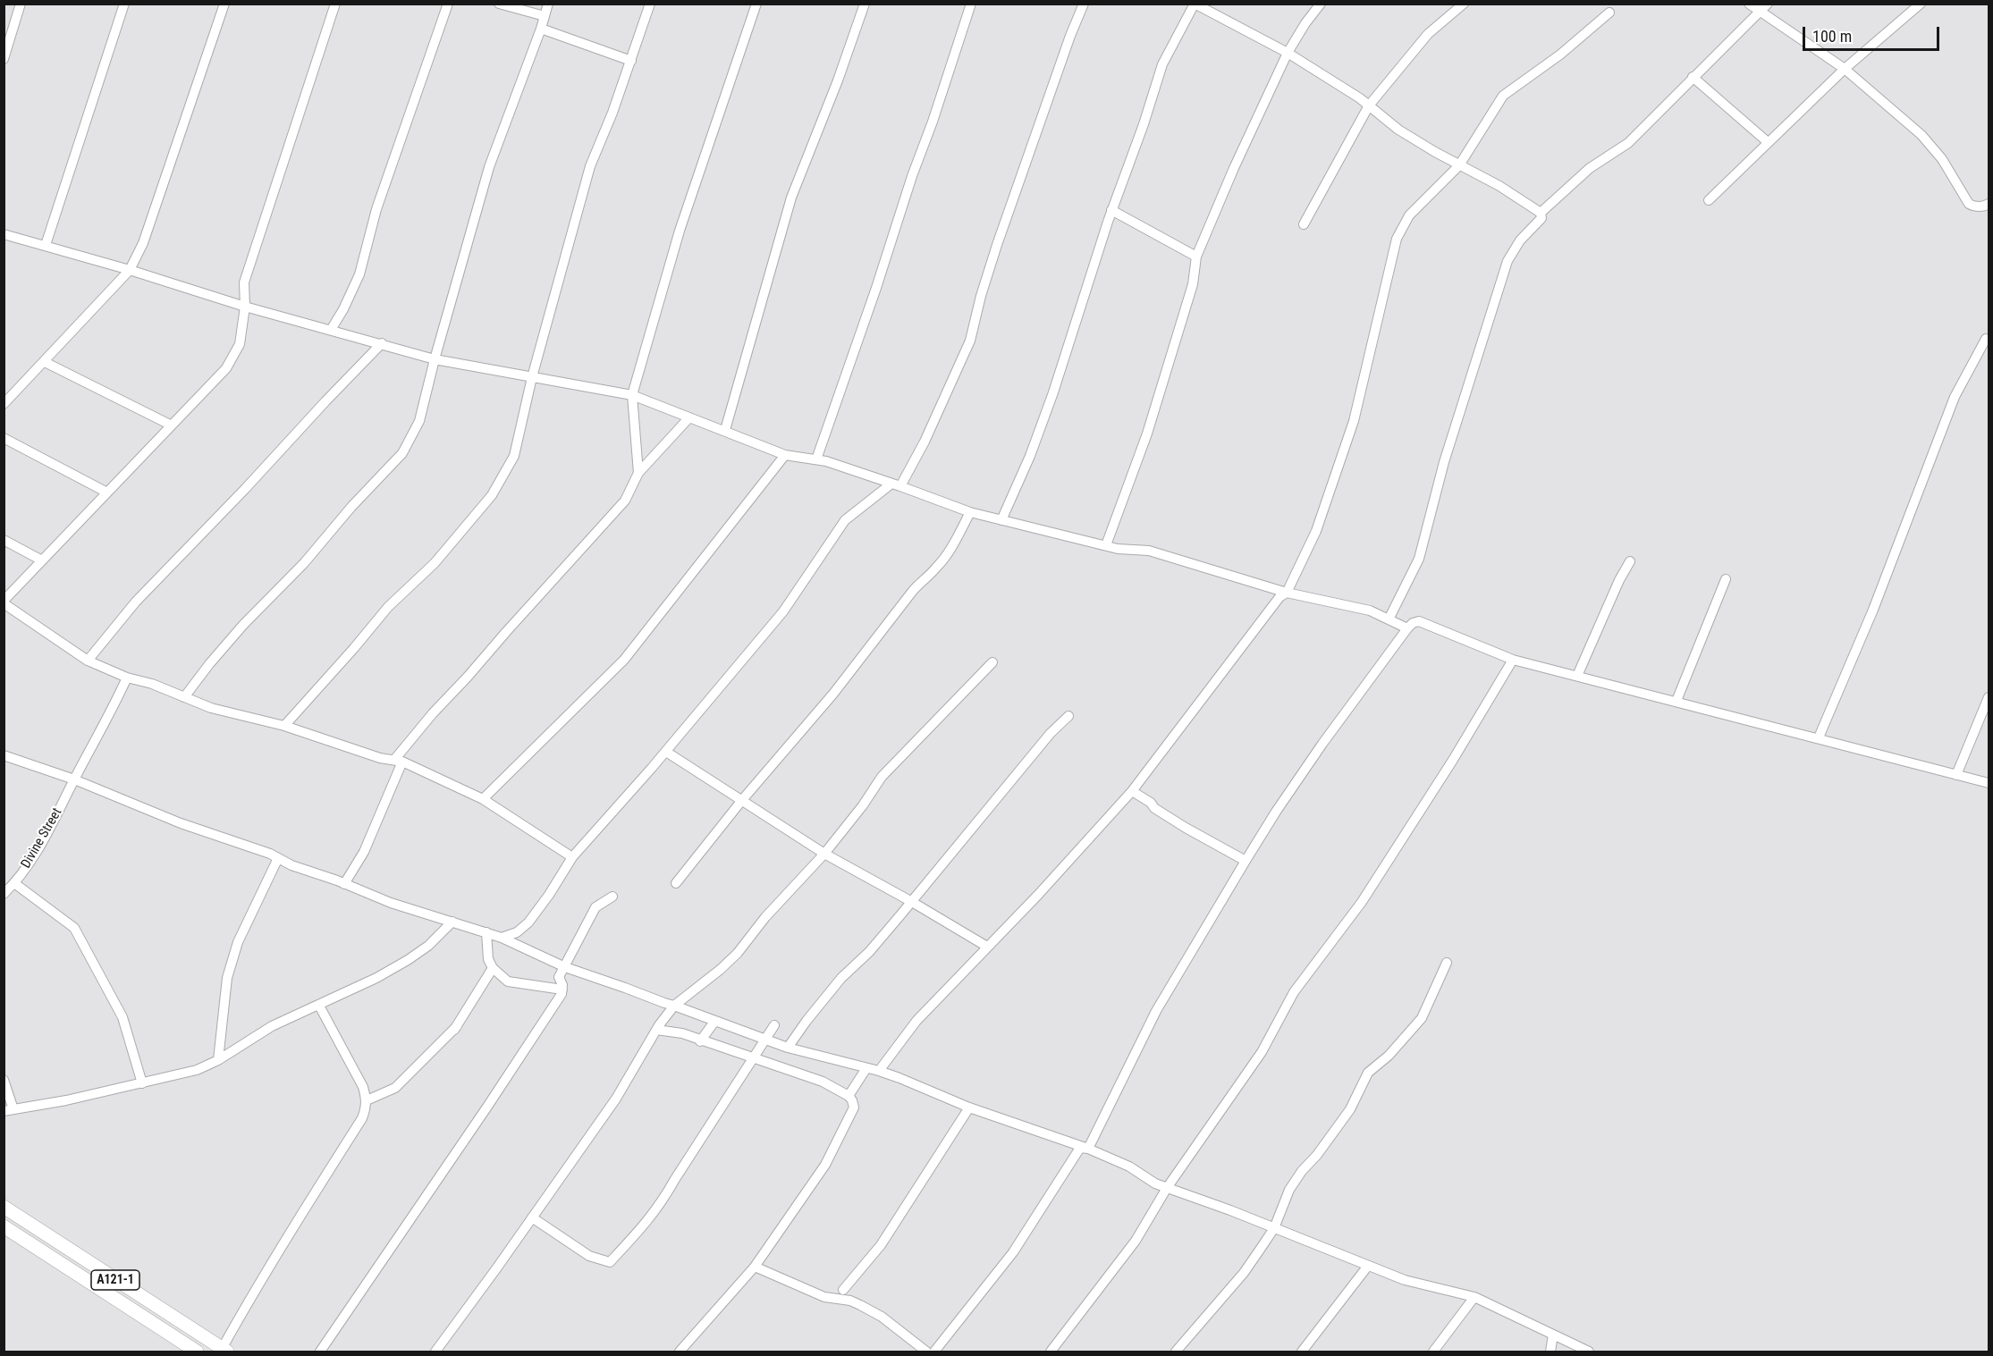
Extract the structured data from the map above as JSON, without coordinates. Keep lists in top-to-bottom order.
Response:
{
  "streets": {
    "highway": ["A121-1"],
    "street": ["Divine Street"]
  },
  "scale_bar": "100 m"
}
